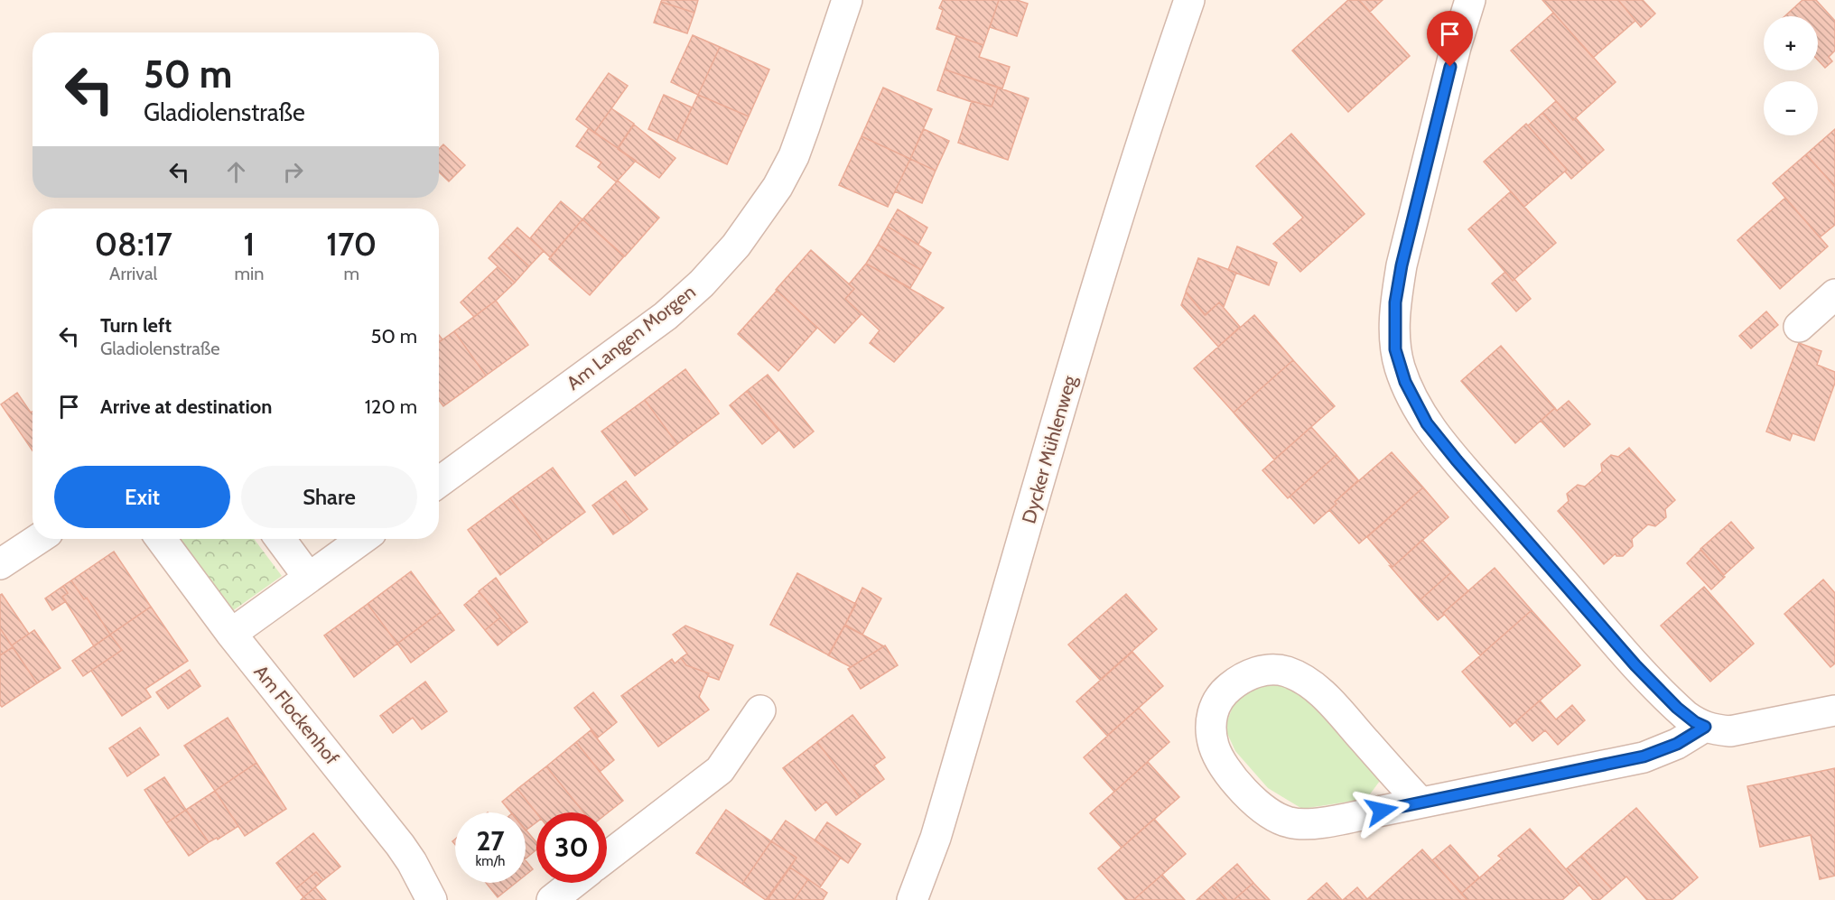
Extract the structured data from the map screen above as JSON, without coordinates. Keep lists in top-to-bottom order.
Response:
{
  "streets": {
    "street": ["Am Langen Morgen", "Dycker Mühlenweg", "Am Flockenhof"]
  },
  "page": {
    "map_buttons": ["+", "−"],
    "turn": ["50 m", "Gladiolenstraße"],
    "eta": [
      "08:17",
      "Arrival",
      "1",
      "min",
      "170",
      "m"
    ],
    "list": [
      {
        "name": "Turn left",
        "note": "Gladiolenstraße",
        "value": "50 m"
      },
      {
        "name": "Arrive at destination",
        "value": "120 m"
      }
    ],
    "buttons": ["Exit", "Share"],
    "speed": "27 km/h",
    "limit": "30"
  }
}
